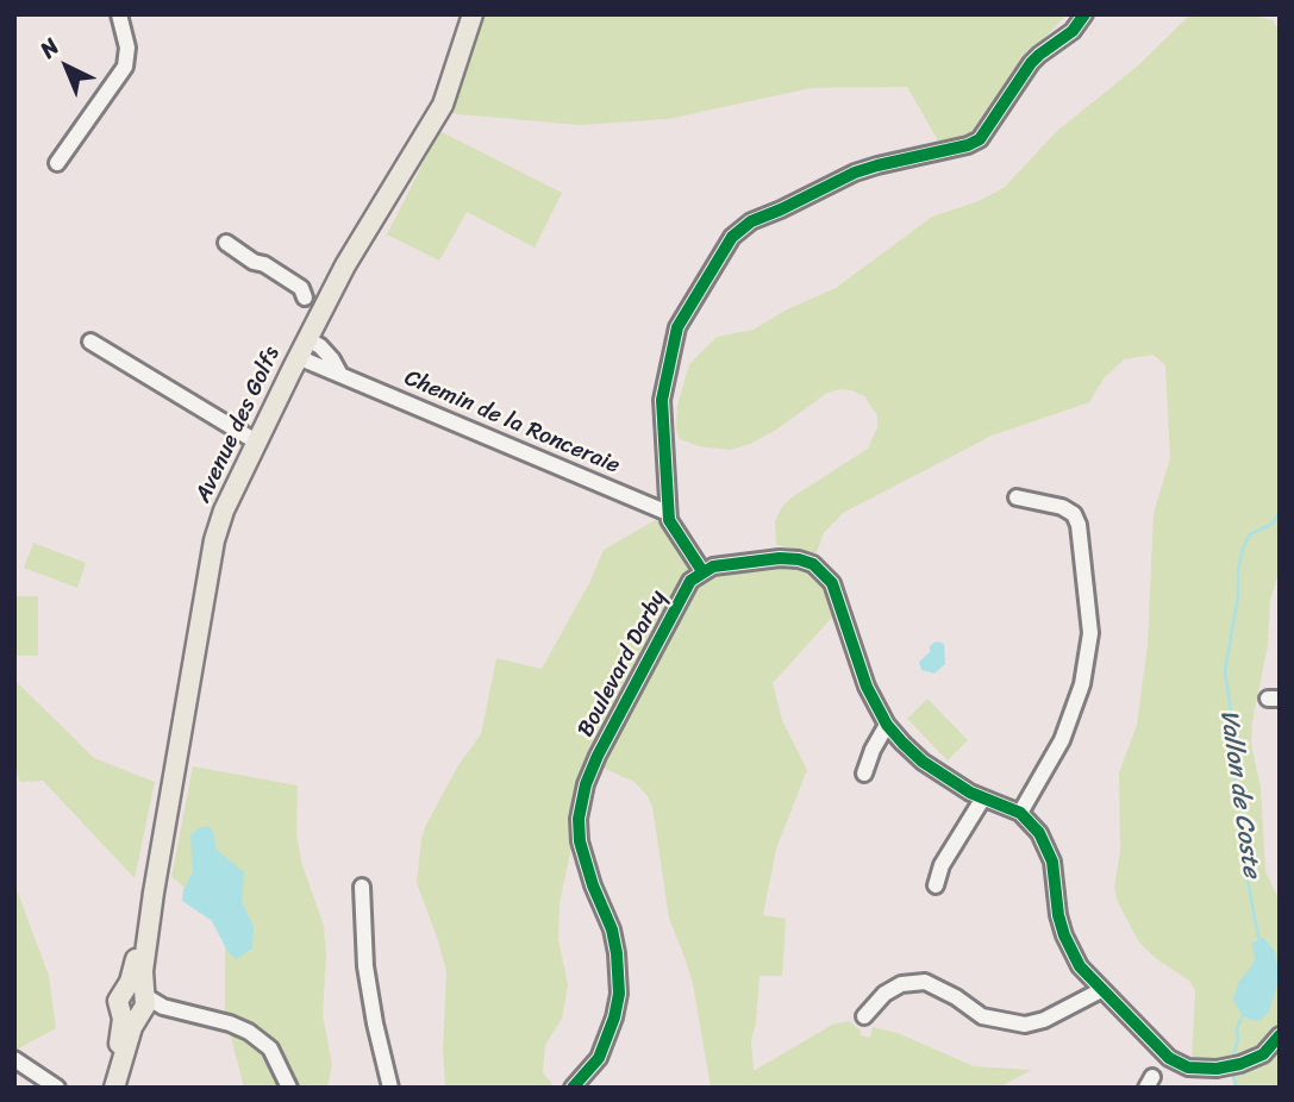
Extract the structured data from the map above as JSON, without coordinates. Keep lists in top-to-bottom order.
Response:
{
  "streets": {
    "main road": ["Avenue des Golfs"],
    "street": ["Chemin de la Ronceraie", "Boulevard Darby"]
  },
  "crossings": [
    ["Chemin de la Ronceraie", "Avenue des Golfs"]
  ],
  "water": ["Vallon de Coste"],
  "north": "top left"
}
